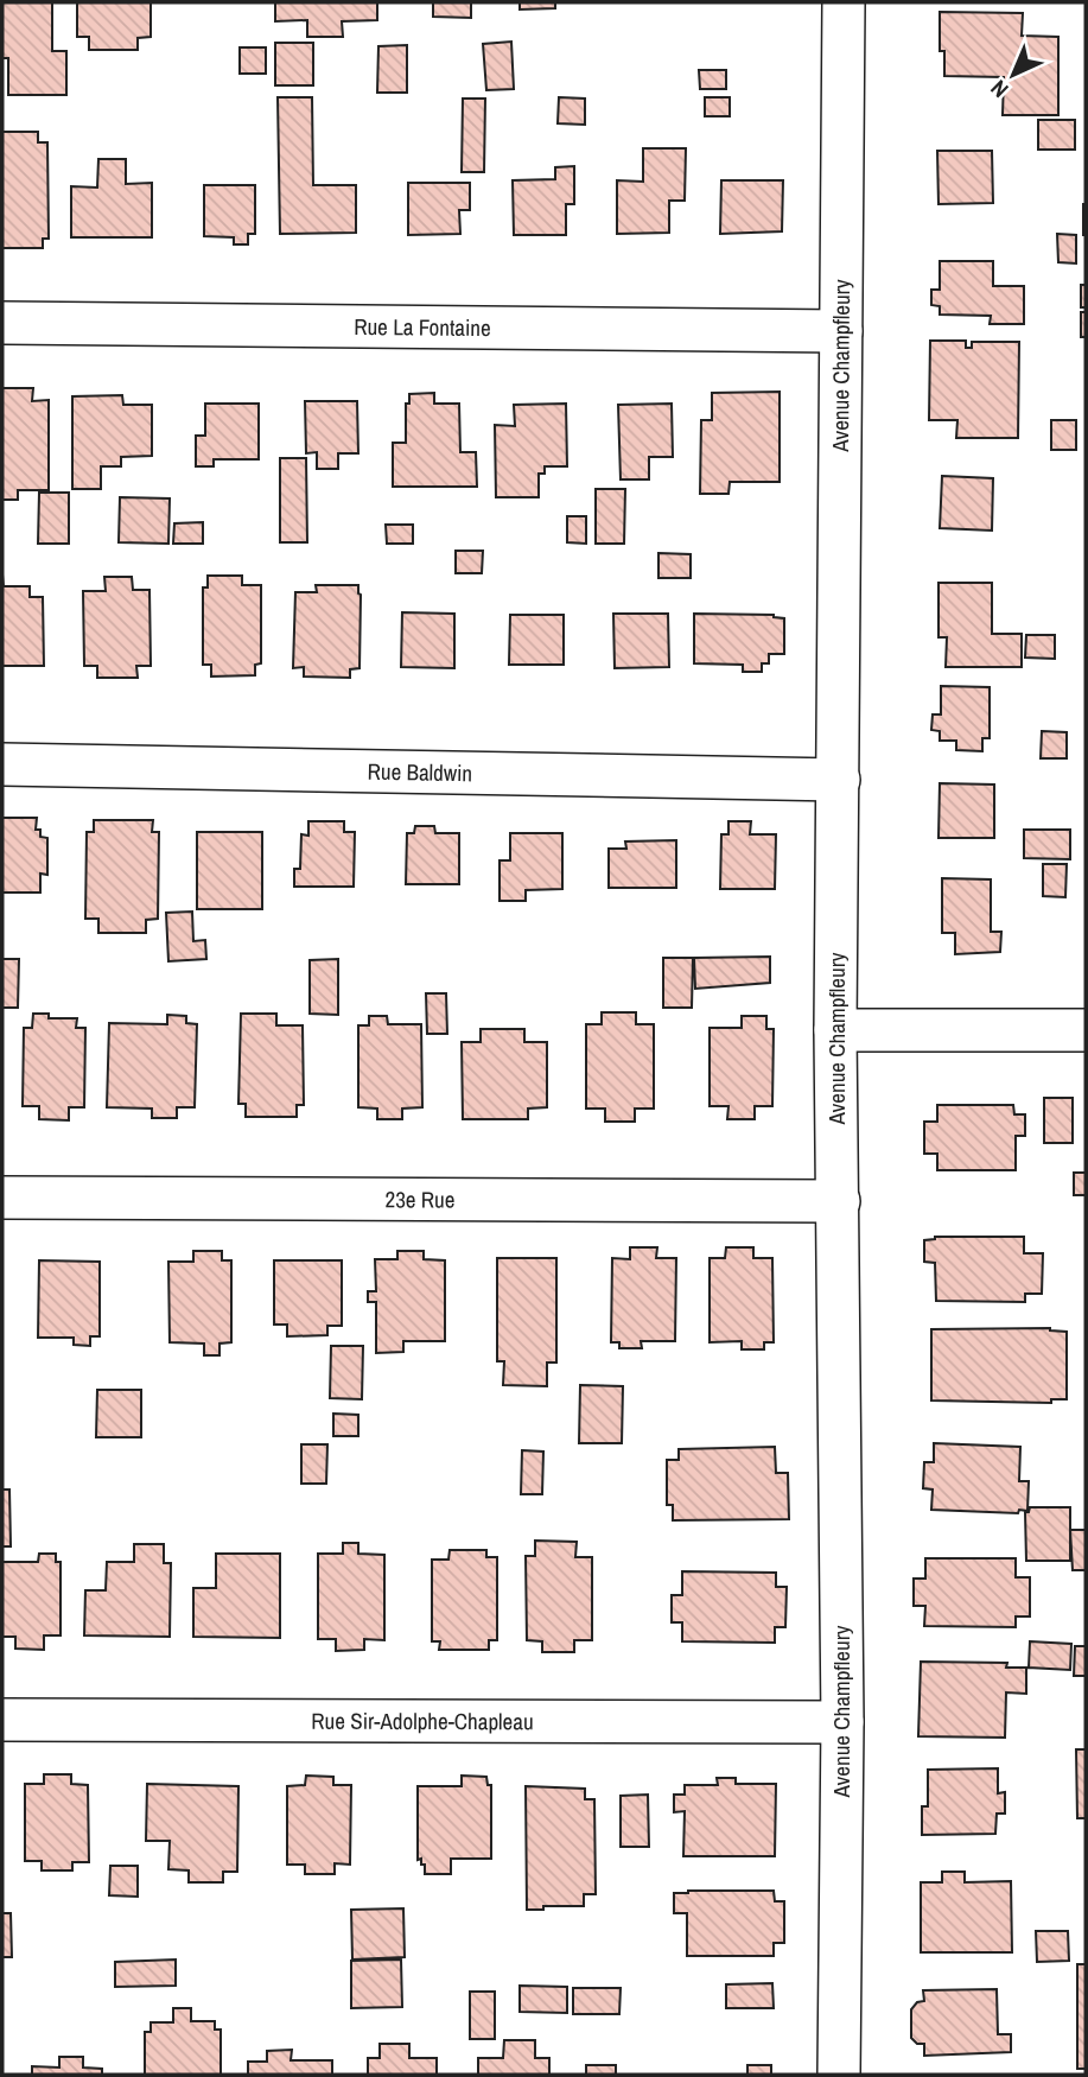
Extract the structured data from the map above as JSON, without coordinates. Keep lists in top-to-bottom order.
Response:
{
  "streets": {
    "street": [
      "Rue La Fontaine",
      "Avenue Champfleury",
      "Rue Baldwin",
      "23e Rue",
      "Rue Sir-Adolphe-Chapleau"
    ]
  },
  "crossings": [
    ["Rue La Fontaine", "Avenue Champfleury"],
    ["Avenue Champfleury", "Rue Baldwin"],
    ["Avenue Champfleury", "23e Rue"],
    ["Avenue Champfleury", "Rue Sir-Adolphe-Chapleau"]
  ],
  "north": "bottom left"
}
